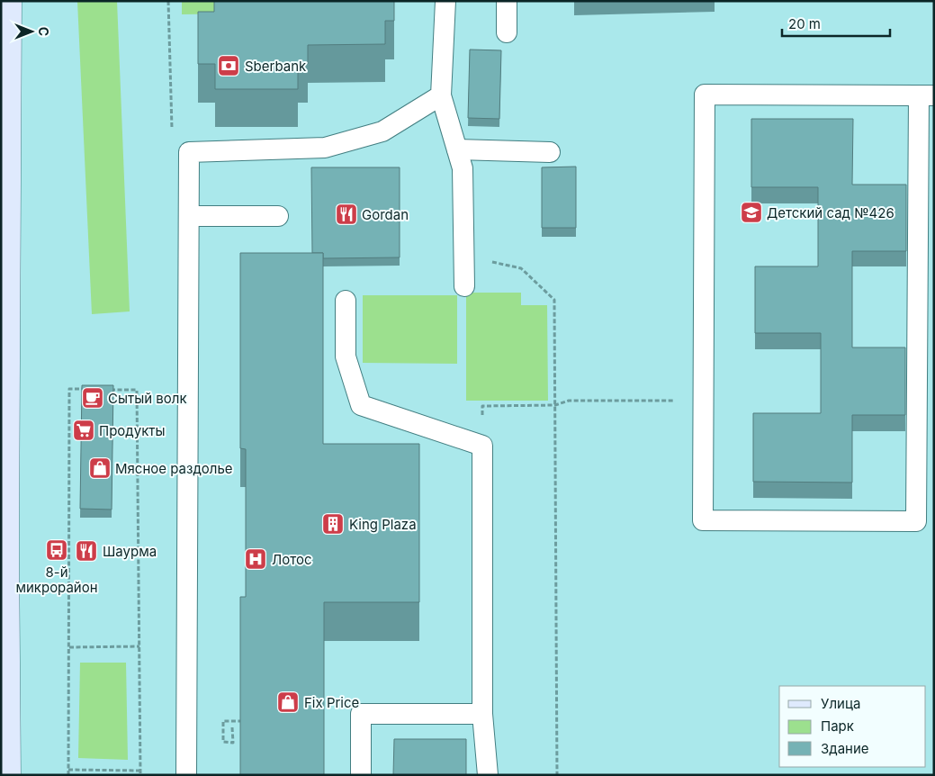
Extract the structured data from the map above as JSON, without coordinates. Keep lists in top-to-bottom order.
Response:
{
  "places": {
    "bank": ["Sberbank"],
    "school or university": ["Детский сад №426"],
    "restaurant": ["Gordan", "Шаурма"],
    "cafe": ["Сытый волк"],
    "supermarket": ["Продукты"],
    "shop": ["Мясное раздолье", "Fix Price"],
    "building": ["King Plaza"],
    "bus stop": ["8-й микрорайон"],
    "hospital": ["Лотос"]
  },
  "legend": ["Улица", "Парк", "Здание"],
  "scale_bar": "20 m",
  "north": "right"
}
